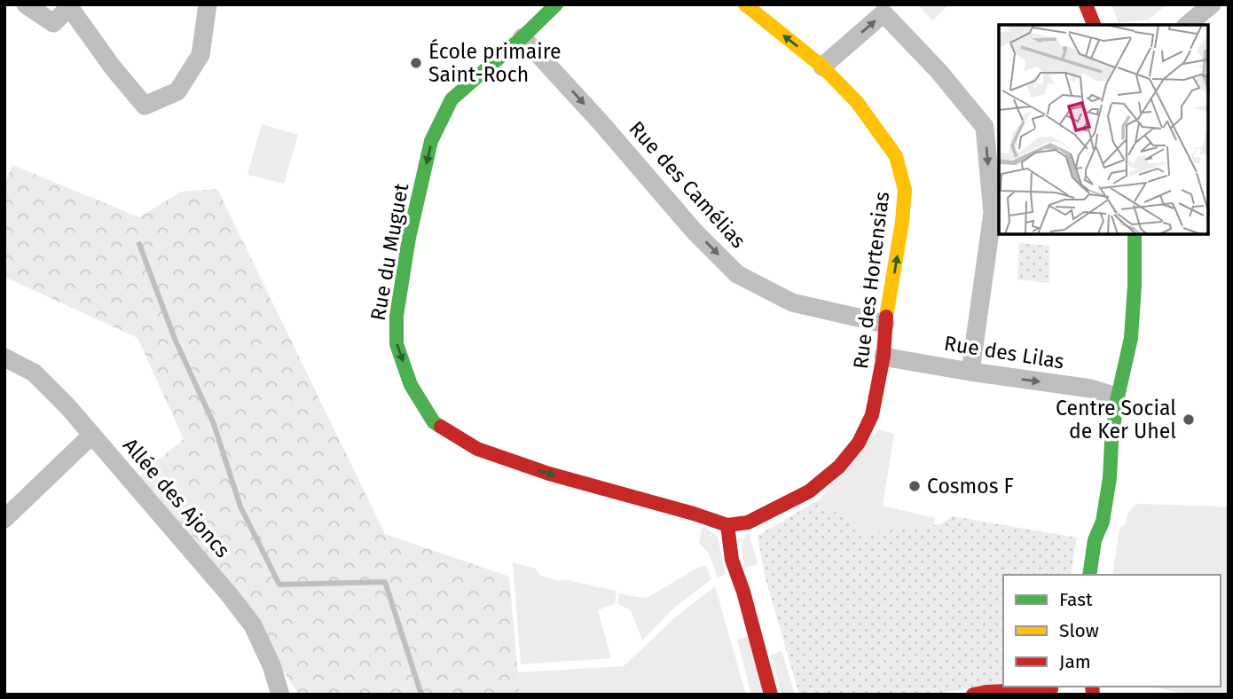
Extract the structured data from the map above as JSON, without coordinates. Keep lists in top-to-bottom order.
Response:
{
  "streets": {
    "street": [
      "Rue des Camélias",
      "Rue du Muguet",
      "Rue des Hortensias",
      "Rue des Lilas",
      "Allée des Ajoncs"
    ]
  },
  "crossings": [
    ["Rue des Camélias", "Rue du Muguet"],
    ["Rue des Camélias", "Rue des Hortensias"],
    ["Rue du Muguet", "Rue des Hortensias"],
    ["Rue des Hortensias", "Rue des Lilas"]
  ],
  "one_way": ["Rue des Camélias", "Rue des Hortensias", "Rue des Lilas"],
  "places": ["École primaire Saint-Roch", "Centre Social de Ker Uhel", "Cosmos F"],
  "legend": ["Fast", "Slow", "Jam"]
}
